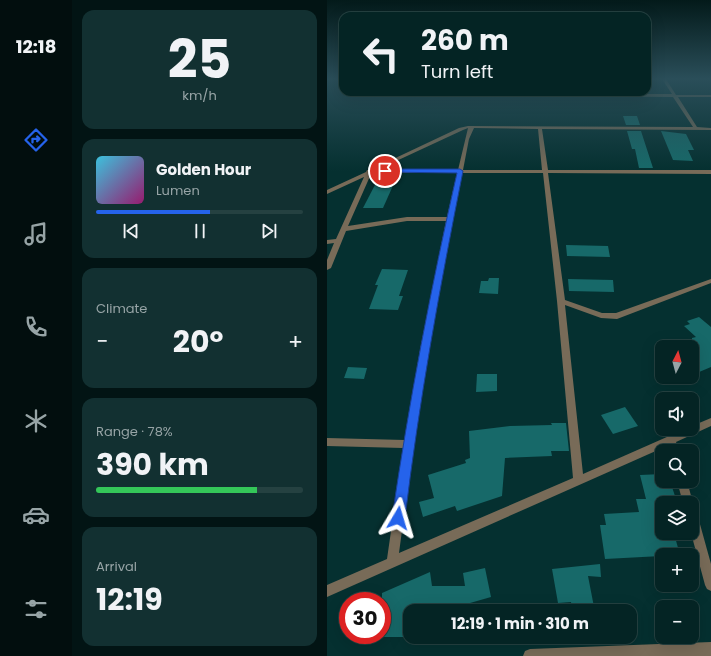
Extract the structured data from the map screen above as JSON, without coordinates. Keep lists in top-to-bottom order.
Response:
{
  "north": "top",
  "page": {
    "tabs": "12:18",
    "tile": [
      ["25", "km/h"],
      "Climate",
      ["Range · 78%", "390 km"],
      ["Arrival", "12:19"]
    ],
    "turn": ["260 m", "Turn left"],
    "song": ["Golden Hour", "Lumen"],
    "heat": ["−", "20°", "+"],
    "map_buttons": ["+", "−"],
    "limit": "30",
    "trip": "12:19 · 1 min · 310 m"
  }
}
